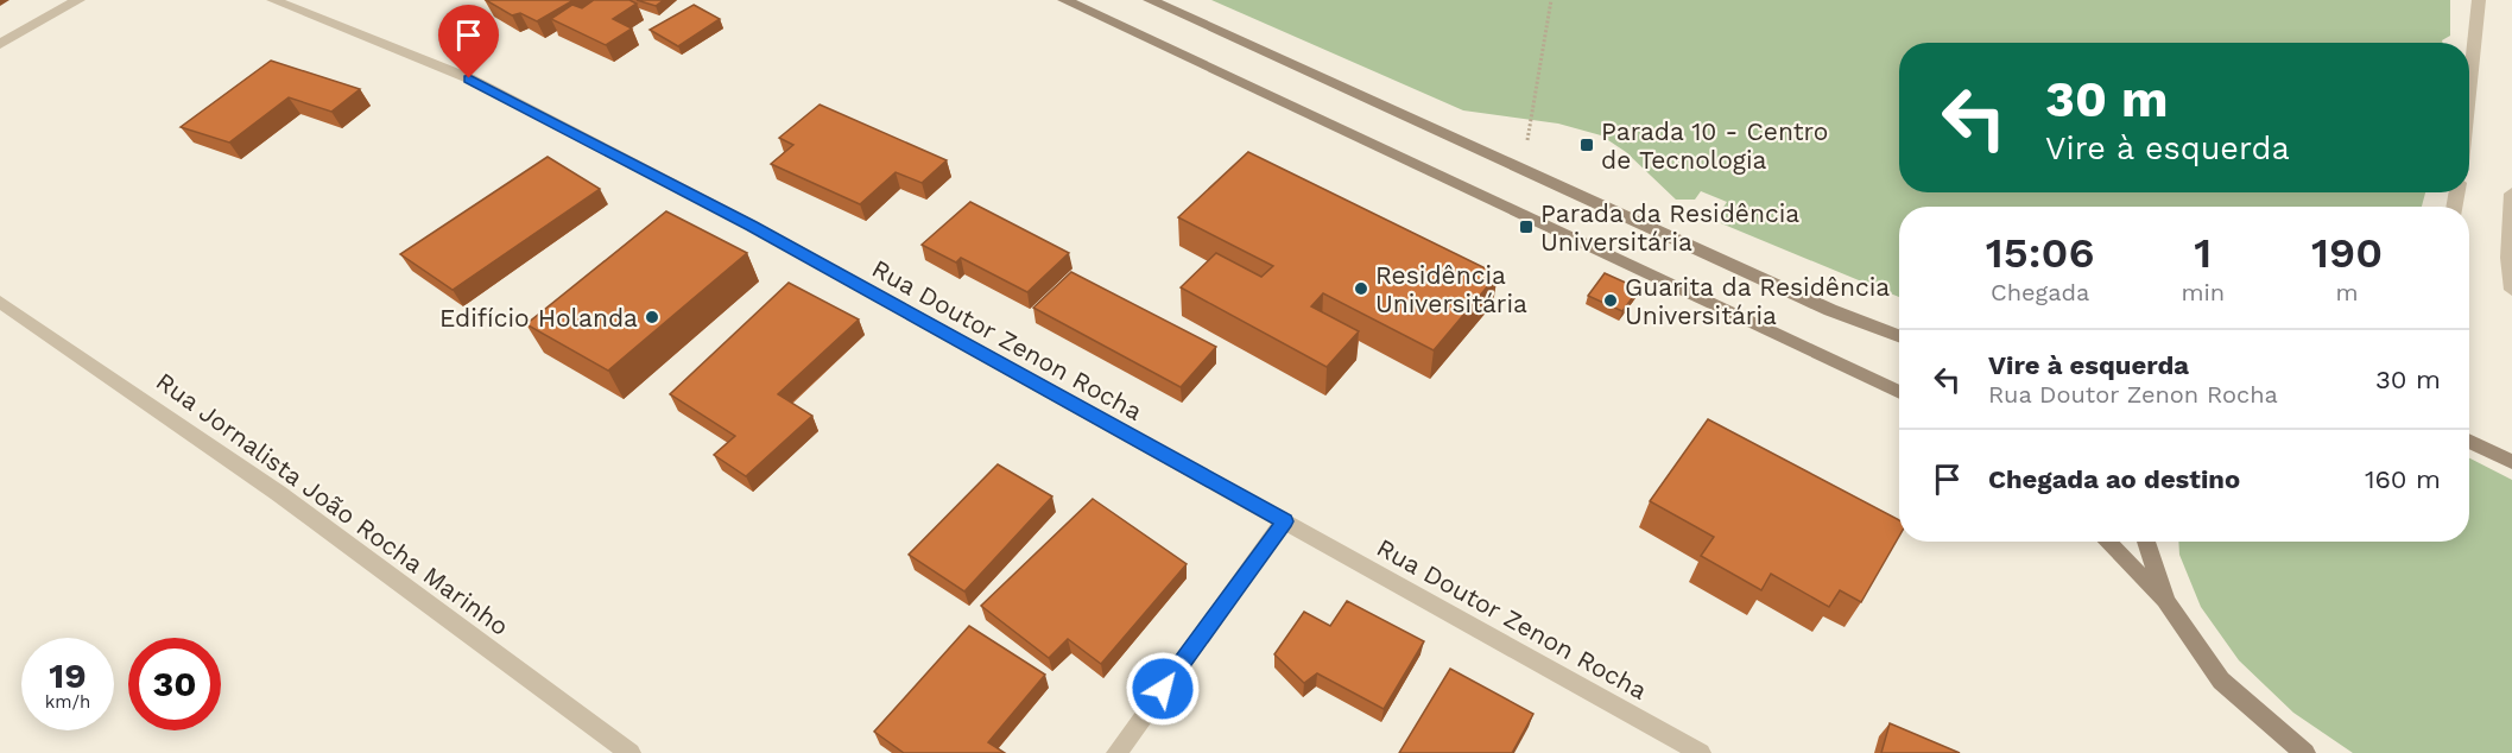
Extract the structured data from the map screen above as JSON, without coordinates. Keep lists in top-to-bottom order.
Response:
{
  "streets": {
    "street": ["Rua Doutor Zenon Rocha", "Rua Jornalista João Rocha Marinho"]
  },
  "places": {
    "transit": ["Parada 10 - Centro de Tecnologia", "Parada da Residência Universitária"],
    "other": ["Residência Universitária", "Guarita da Residência Universitária", "Edifício Holanda"]
  },
  "page": {
    "turn": ["30 m", "Vire à esquerda"],
    "eta": [
      "15:06",
      "Chegada",
      "1",
      "min",
      "190",
      "m"
    ],
    "list": [
      {
        "name": "Vire à esquerda",
        "note": "Rua Doutor Zenon Rocha",
        "value": "30 m"
      },
      {
        "name": "Chegada ao destino",
        "value": "160 m"
      }
    ],
    "speed": "19 km/h",
    "limit": "30"
  }
}
